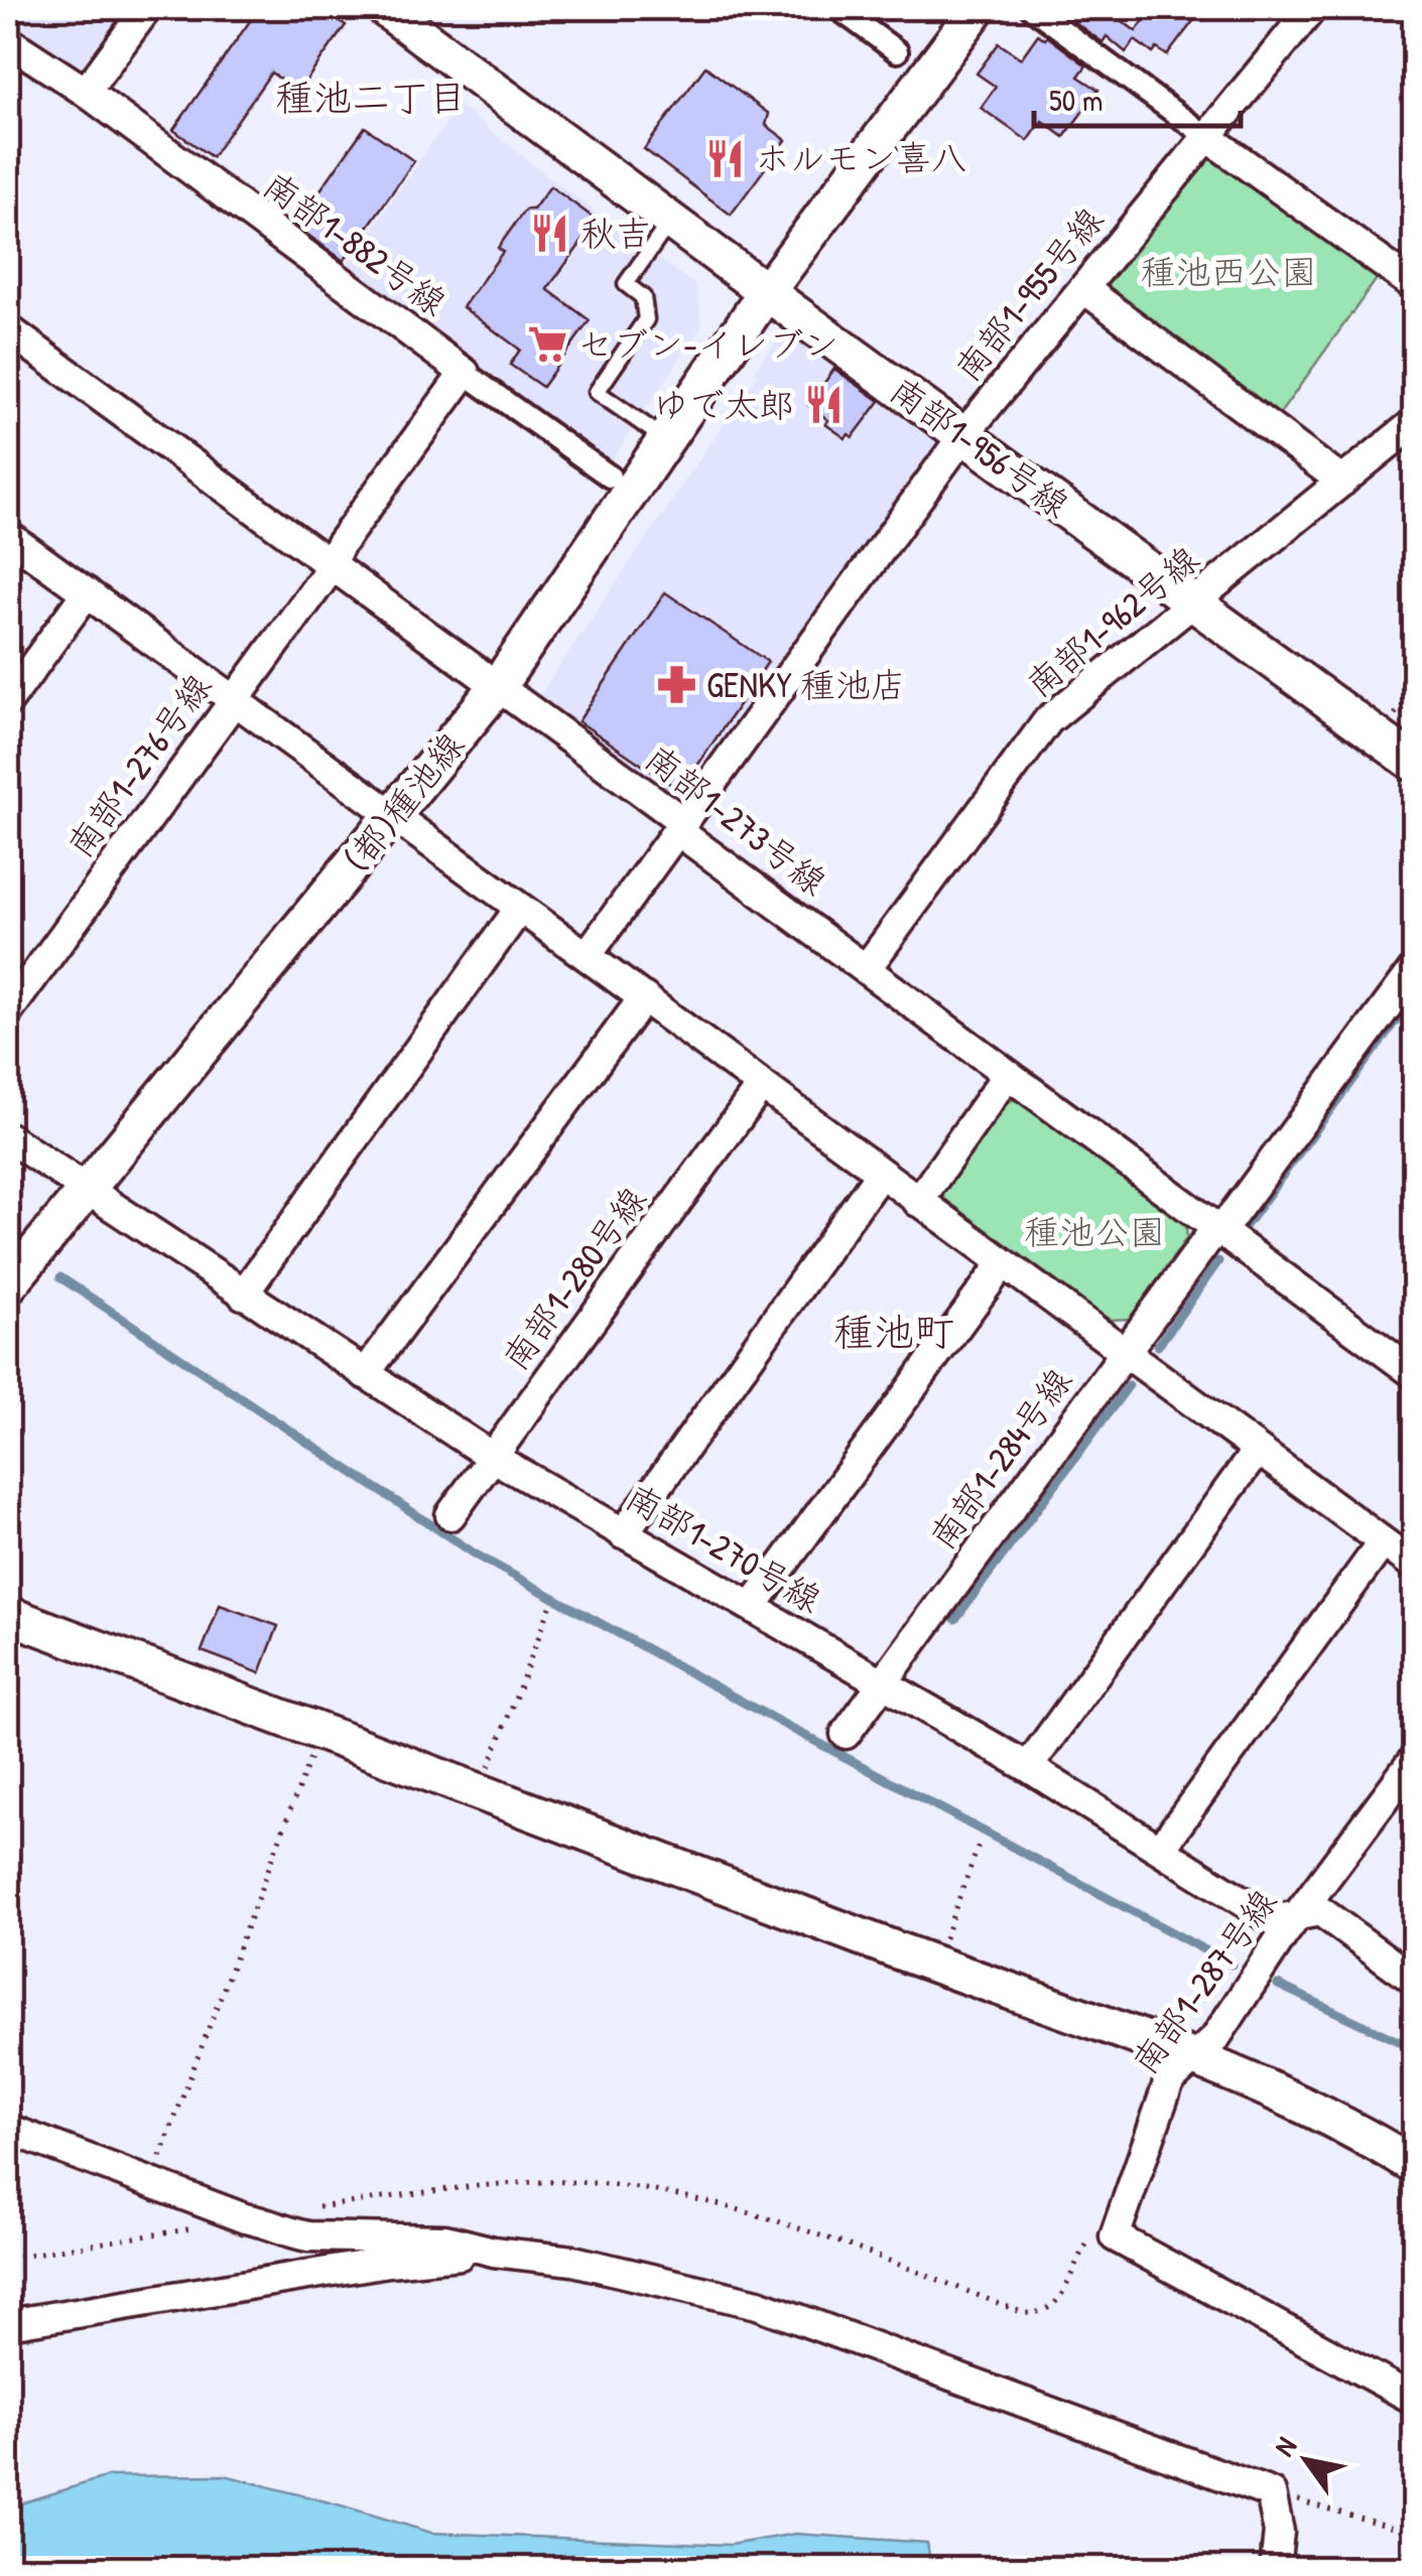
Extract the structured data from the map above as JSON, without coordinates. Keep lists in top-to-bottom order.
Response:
{
  "streets": {
    "street": [
      "南部1-882号線",
      "南部1-955号線",
      "南部1-956号線",
      "南部1-962号線",
      "南部1-276号線",
      "(都)種池線",
      "南部1-273号線",
      "南部1-280号線",
      "南部1-284号線",
      "南部1-270号線",
      "南部1-287号線"
    ]
  },
  "crossings": [
    ["南部1-955号線", "南部1-956号線"],
    ["南部1-955号線", "南部1-273号線"],
    ["南部1-956号線", "南部1-962号線"],
    ["南部1-956号線", "(都)種池線"],
    ["南部1-962号線", "南部1-273号線"],
    ["南部1-276号線", "南部1-273号線"],
    ["(都)種池線", "南部1-273号線"],
    ["(都)種池線", "南部1-270号線"],
    ["南部1-273号線", "南部1-284号線"],
    ["南部1-280号線", "南部1-270号線"],
    ["南部1-284号線", "南部1-270号線"],
    ["南部1-270号線", "南部1-287号線"]
  ],
  "districts": ["種池二丁目", "種池町"],
  "parks": ["種池西公園", "種池公園"],
  "places": {
    "restaurant": ["ホルモン喜八", "秋吉", "ゆで太郎"],
    "supermarket": ["セブン-イレブン"],
    "pharmacy": ["GENKY 種池店"]
  },
  "scale_bar": "50 m",
  "north": "top left"
}
